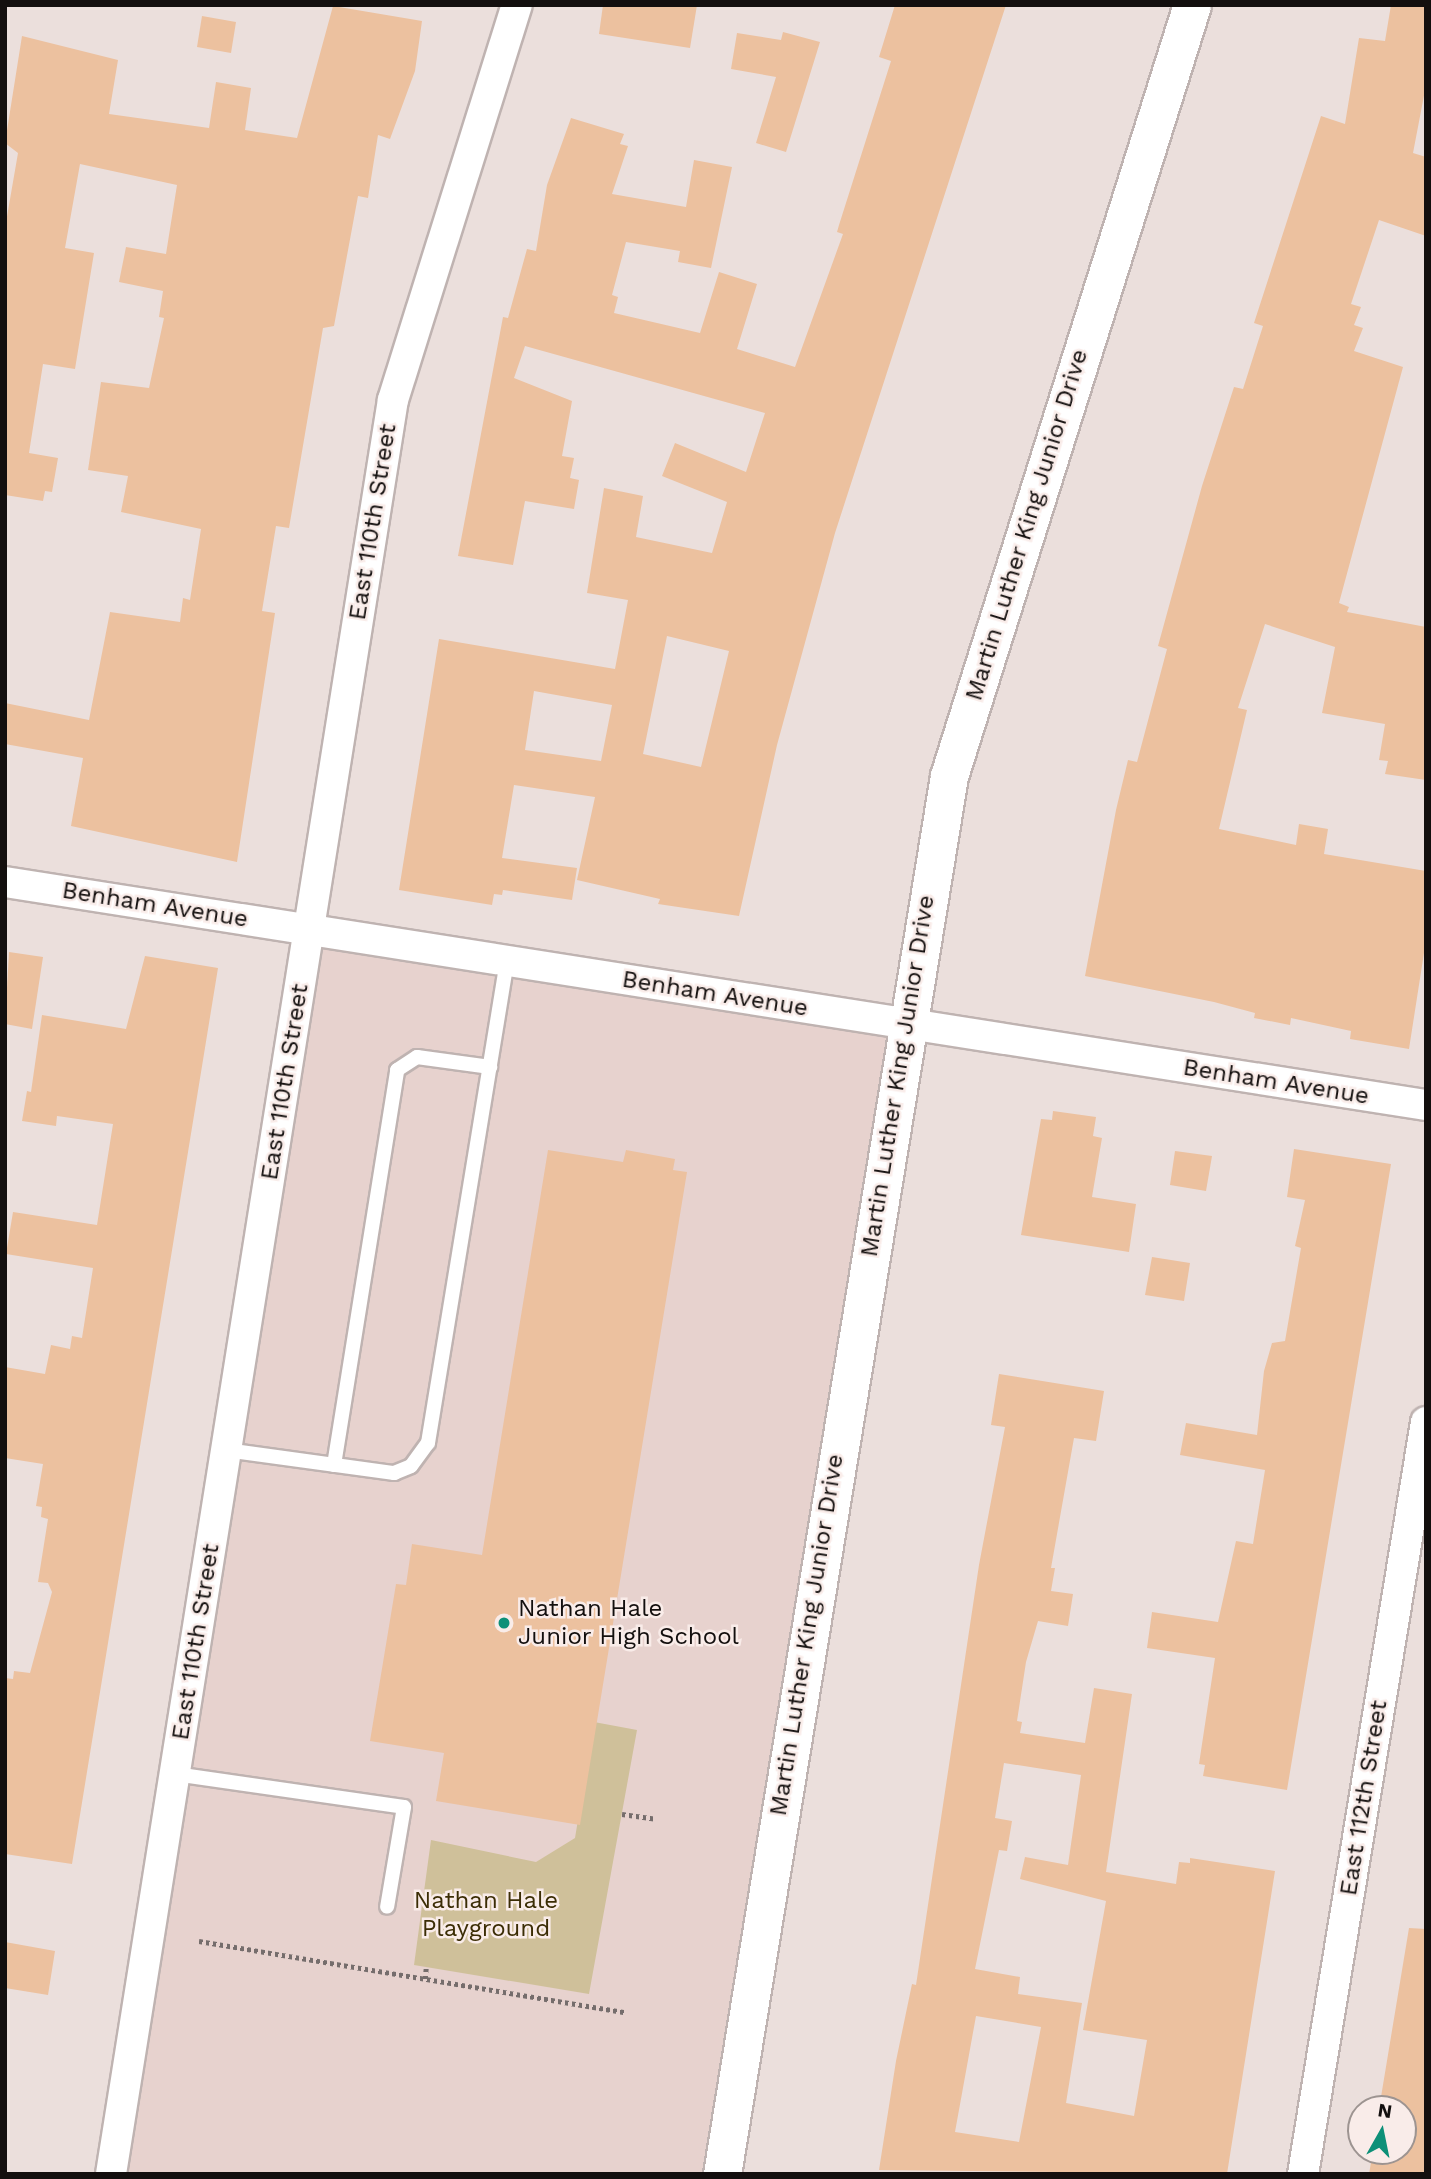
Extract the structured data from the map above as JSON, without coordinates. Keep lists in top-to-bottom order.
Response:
{
  "streets": {
    "street": [
      "East 110th Street",
      "Martin Luther King Junior Drive",
      "Benham Avenue",
      "East 112th Street"
    ]
  },
  "crossings": [
    ["East 110th Street", "Benham Avenue"],
    ["Martin Luther King Junior Drive", "Benham Avenue"]
  ],
  "parks": ["Nathan Hale Playground"],
  "places": ["Nathan Hale Junior High School"],
  "north": "top"
}
